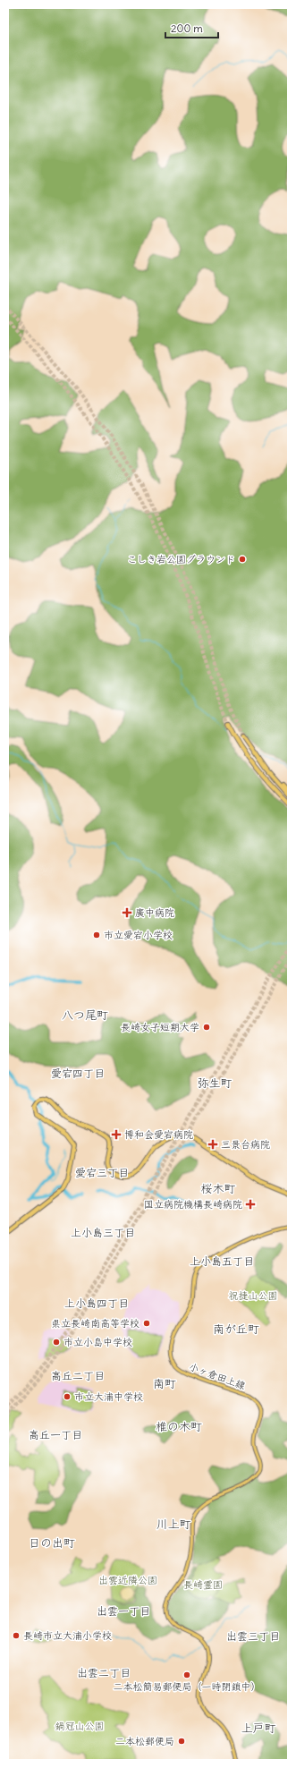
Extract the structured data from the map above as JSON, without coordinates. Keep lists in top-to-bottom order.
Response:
{
  "streets": {
    "main road": ["小ヶ倉田上線"]
  },
  "districts": [
    "八つ尾町",
    "愛宕四丁目",
    "弥生町",
    "愛宕三丁目",
    "桜木町",
    "上小島三丁目",
    "上小島五丁目",
    "上小島四丁目",
    "南が丘町",
    "高丘二丁目",
    "南町",
    "椎の木町",
    "高丘一丁目",
    "川上町",
    "日の出町",
    "出雲一丁目",
    "出雲三丁目",
    "出雲二丁目",
    "上戸町"
  ],
  "parks": [
    "祝捷山公園",
    "出雲近隣公園",
    "長崎霊園",
    "鍋冠山公園"
  ],
  "places": {
    "other": [
      "こしき岩公園グラウンド",
      "市立愛宕小学校",
      "長崎女子短期大学",
      "県立長崎南高等学校",
      "市立小島中学校",
      "市立大浦中学校",
      "長崎市立大浦小学校",
      "二本松簡易郵便局（一時閉鎖中）",
      "二本松郵便局"
    ],
    "health": [
      "廣中病院",
      "博和会愛宕病院",
      "三景台病院",
      "国立病院機構長崎病院"
    ]
  },
  "scale_bar": "200 m"
}
